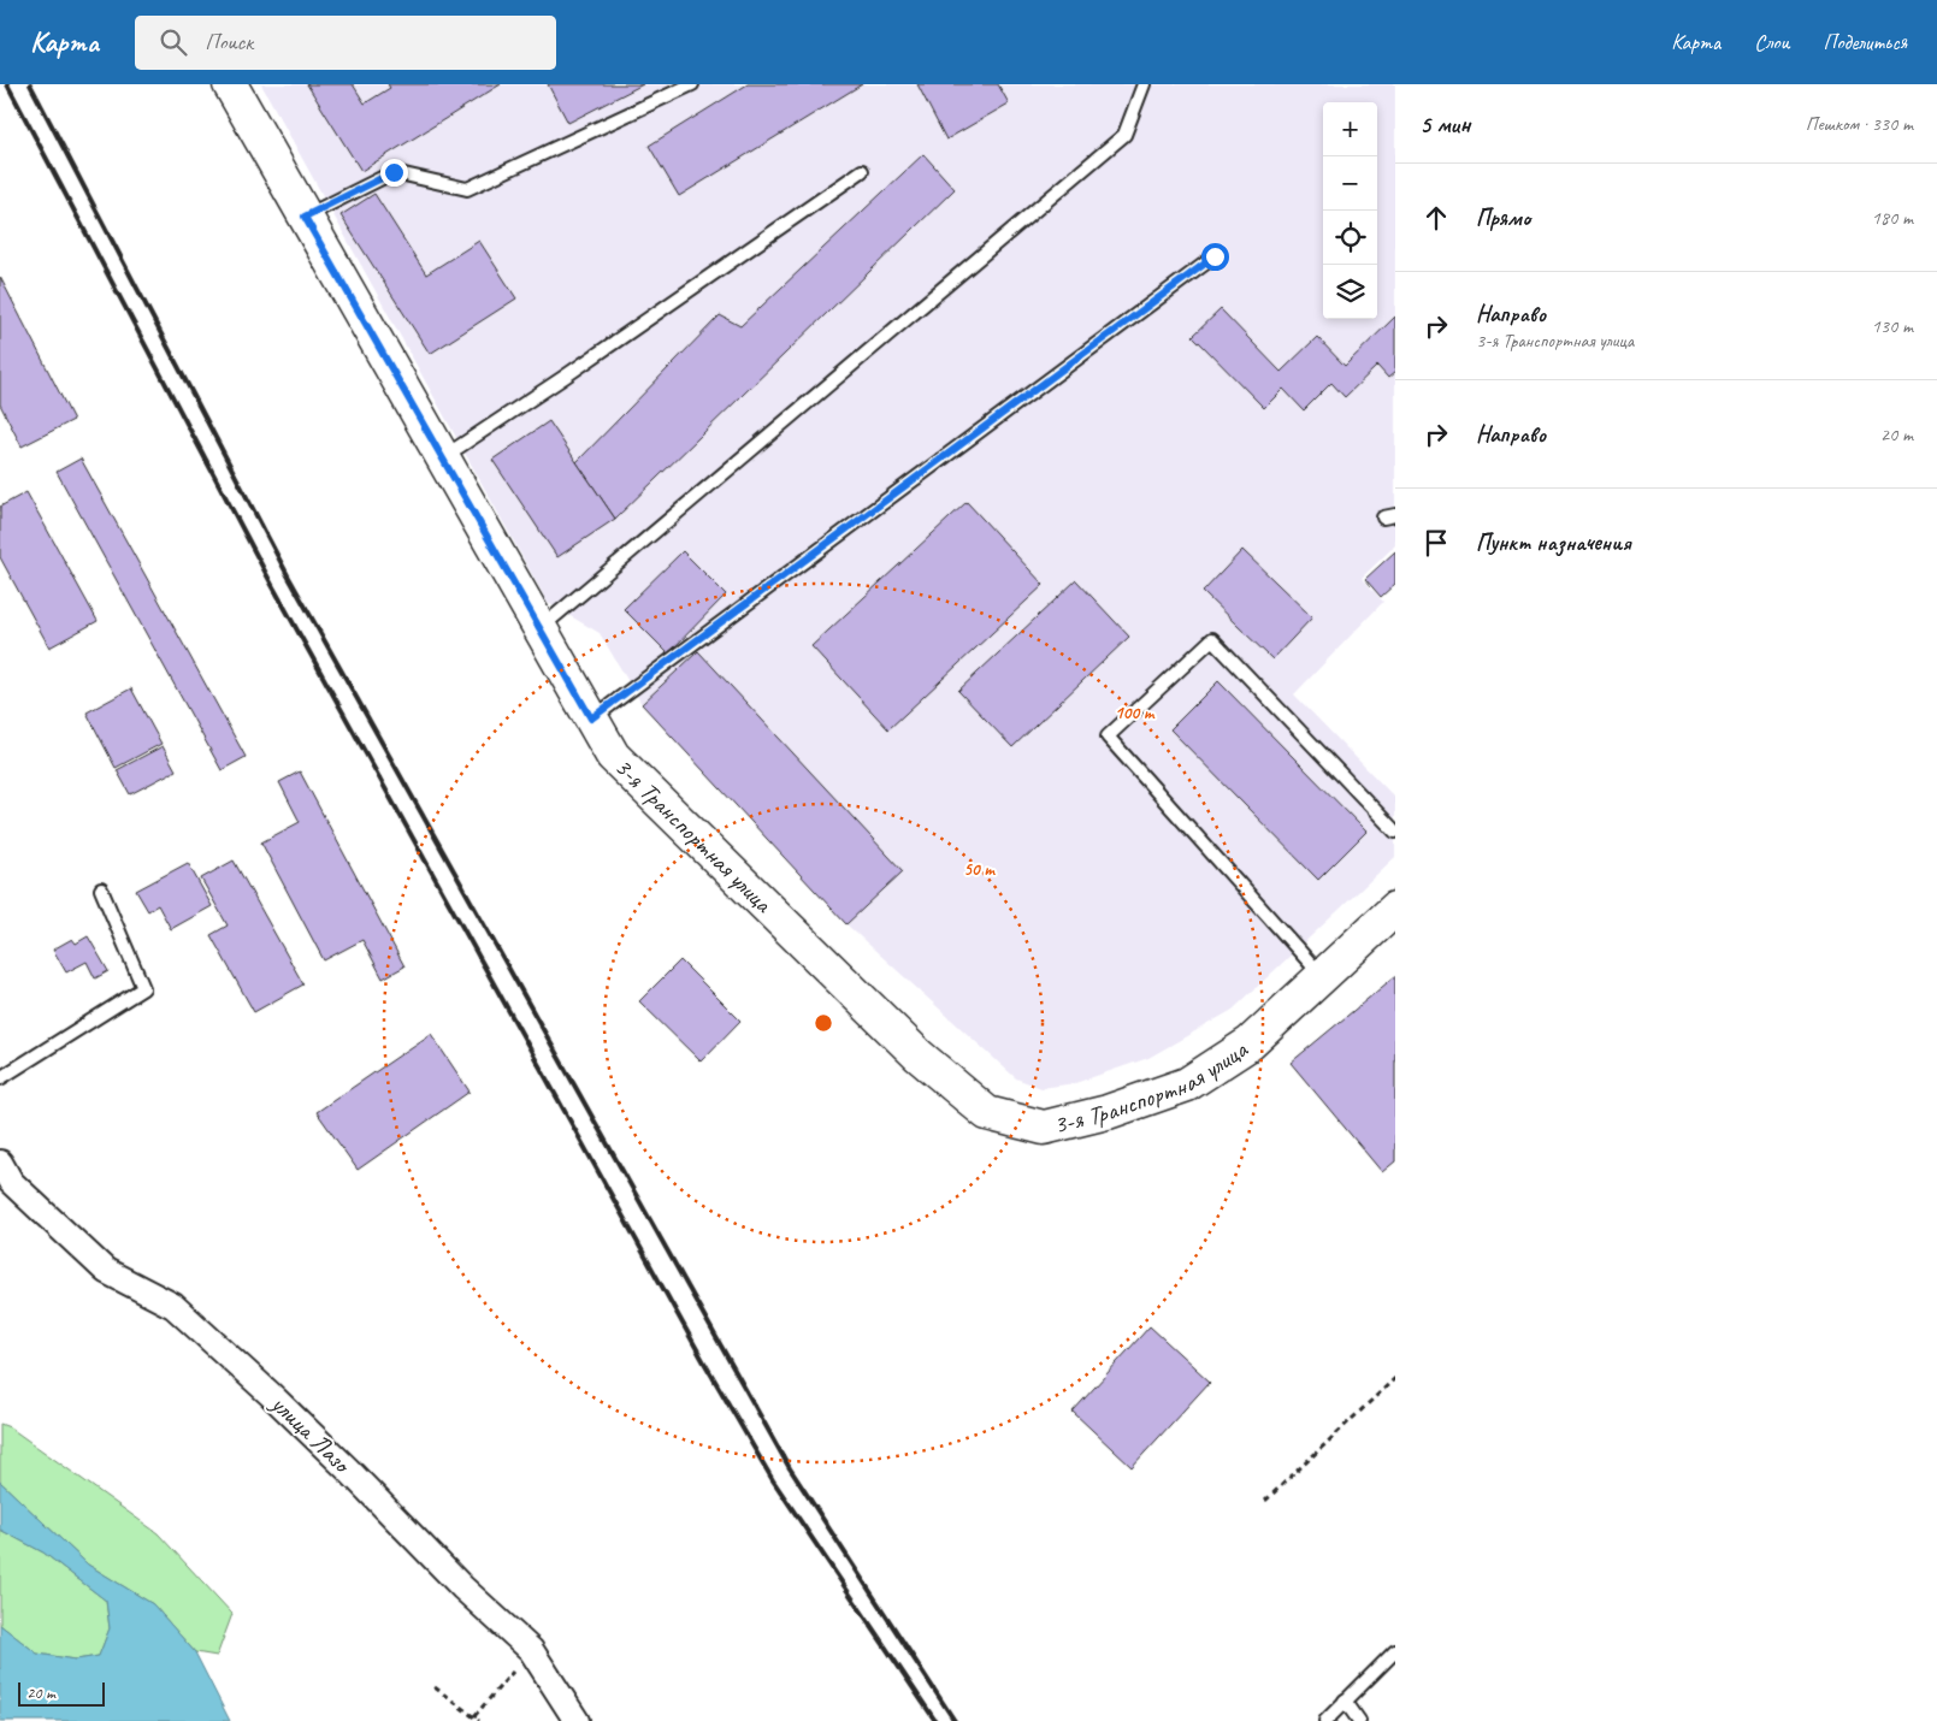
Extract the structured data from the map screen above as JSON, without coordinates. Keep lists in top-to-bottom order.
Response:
{
  "streets": {
    "street": ["3-я Транспортная улица", "улица Лазо"]
  },
  "scale_bar": "20 m",
  "page": {
    "header": "Карта",
    "search": "Поиск",
    "nav": ["Карта", "Слои", "Поделиться"],
    "heading": ["5 мин", "Пешком · 330 m"],
    "map_buttons": ["+", "−"],
    "list": [
      ["Прямо", "180 m"],
      ["Направо", "3-я Транспортная улица", "130 m"],
      ["Направо", "20 m"],
      "Пункт назначения"
    ],
    "scale": "20 m"
  },
  "rings": ["100 m", "50 m"]
}
